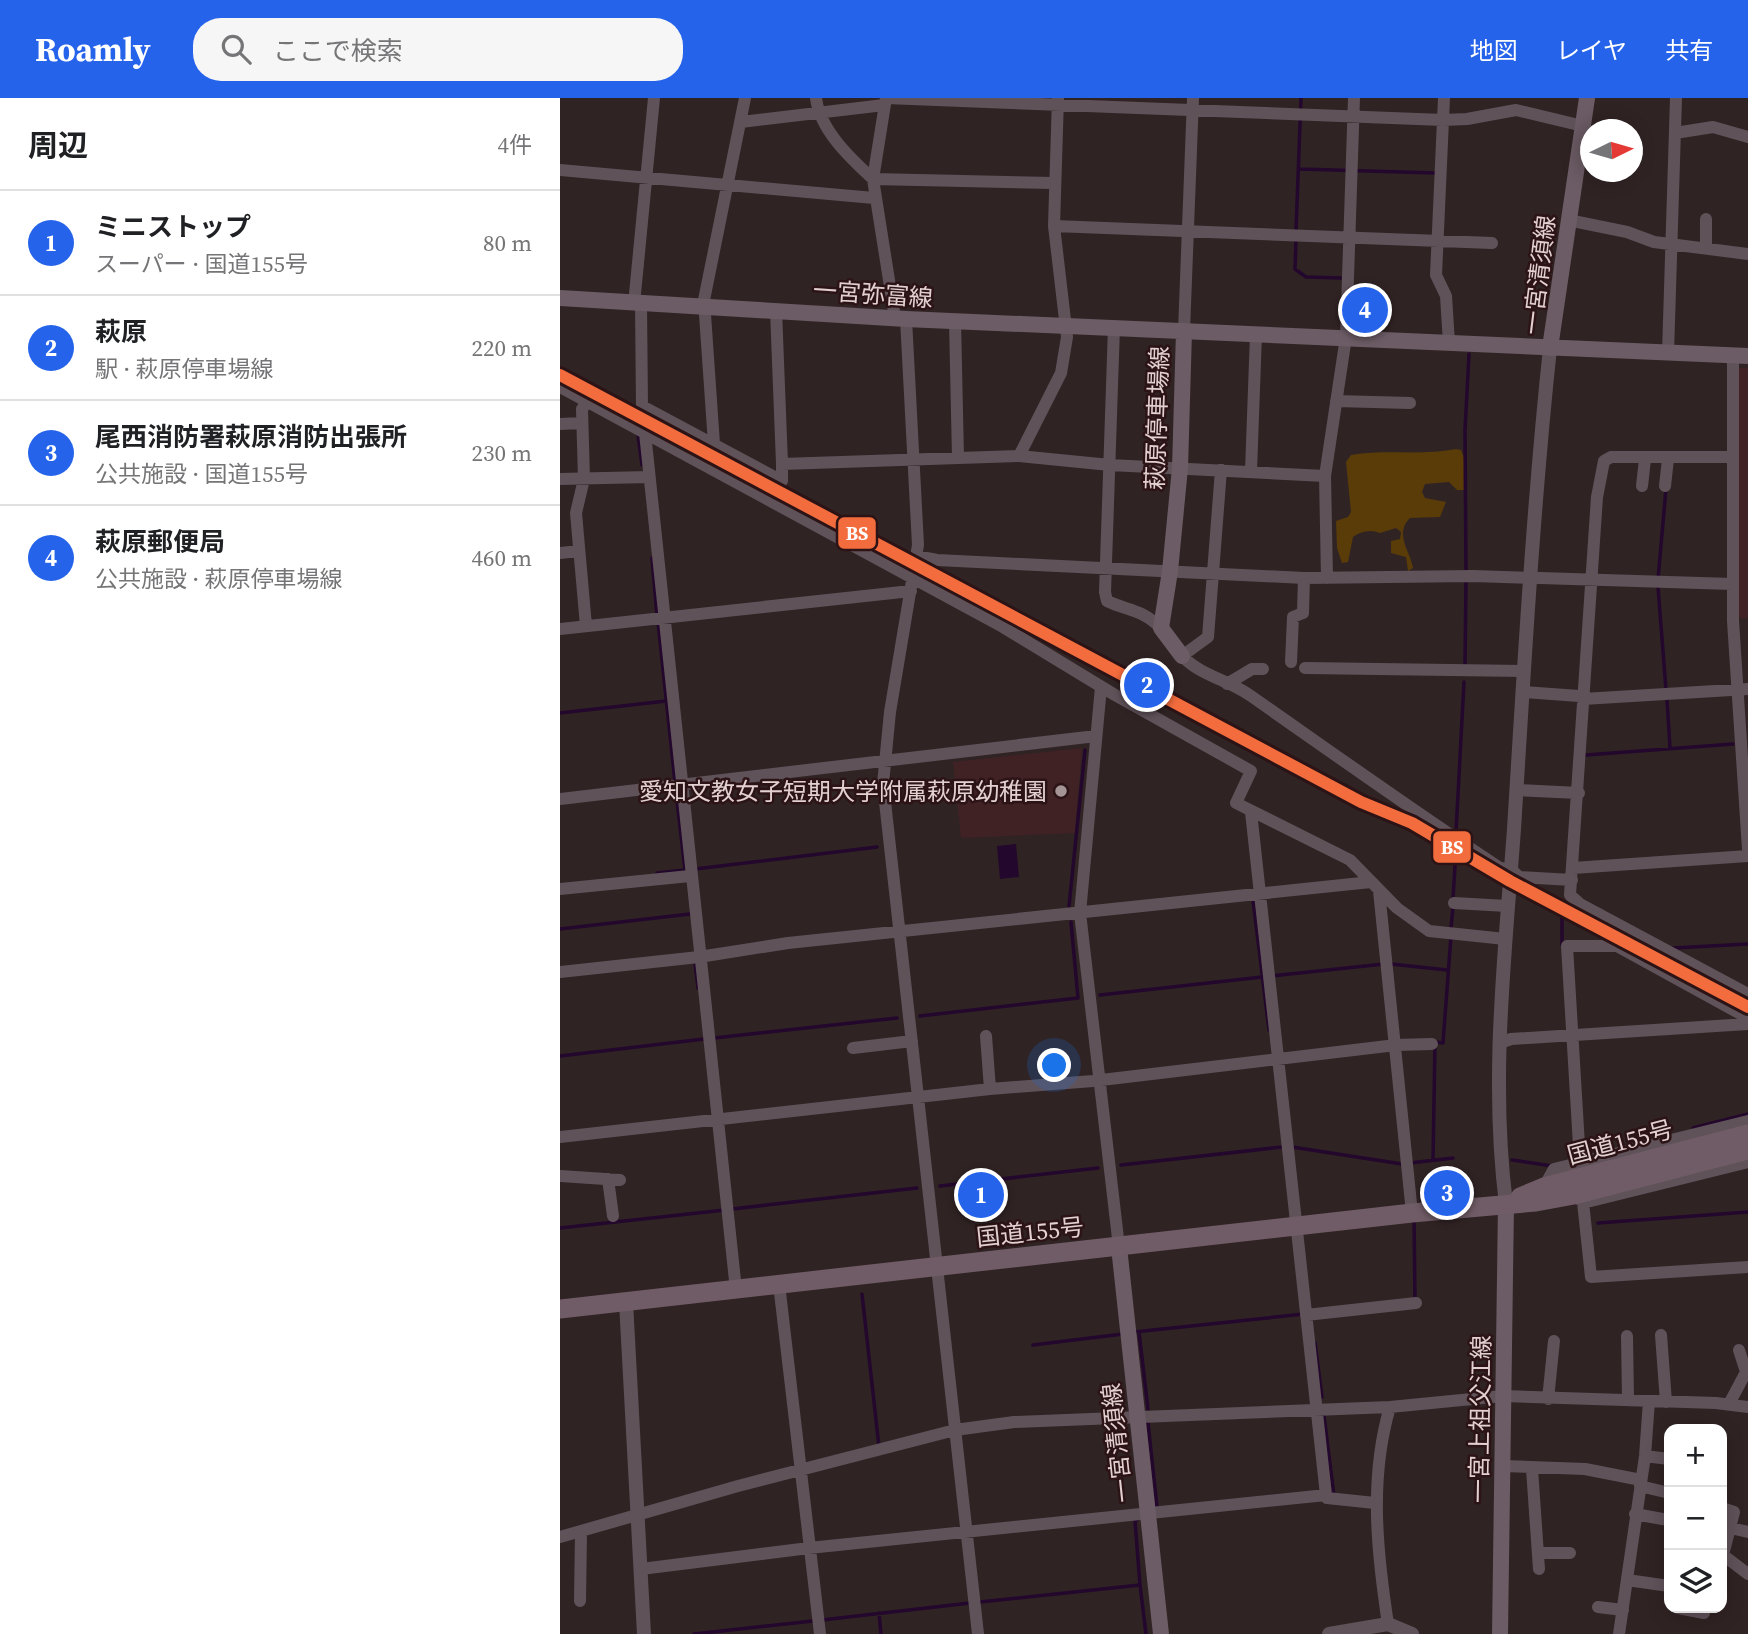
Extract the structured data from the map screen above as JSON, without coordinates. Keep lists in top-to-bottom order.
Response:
{
  "streets": {
    "highway": ["国道155号"],
    "main road": [
      "一宮清須線",
      "一宮弥富線",
      "萩原停車場線",
      "一宮上祖父江線"
    ]
  },
  "crossings": [
    ["一宮清須線", "萩原停車場線"],
    ["一宮清須線", "国道155号"],
    ["一宮弥富線", "萩原停車場線"],
    ["国道155号", "一宮上祖父江線"]
  ],
  "places": ["愛知文教女子短期大学附属萩原幼稚園"],
  "lines": ["transit line BS"],
  "north": "right",
  "page": {
    "header": "Roamly",
    "search": "ここで検索",
    "nav": ["地図", "レイヤ", "共有"],
    "heading": ["周辺", "4件"],
    "list": [
      {
        "mark": "1",
        "name": "ミニストップ",
        "note": "スーパー · 国道155号",
        "value": "80 m"
      },
      {
        "mark": "2",
        "name": "萩原",
        "note": "駅 · 萩原停車場線",
        "value": "220 m"
      },
      {
        "mark": "3",
        "name": "尾西消防署萩原消防出張所",
        "note": "公共施設 · 国道155号",
        "value": "230 m"
      },
      {
        "mark": "4",
        "name": "萩原郵便局",
        "note": "公共施設 · 萩原停車場線",
        "value": "460 m"
      }
    ],
    "pins": [
      "4",
      "2",
      "3",
      "1"
    ],
    "map_buttons": ["+", "−"]
  }
}
